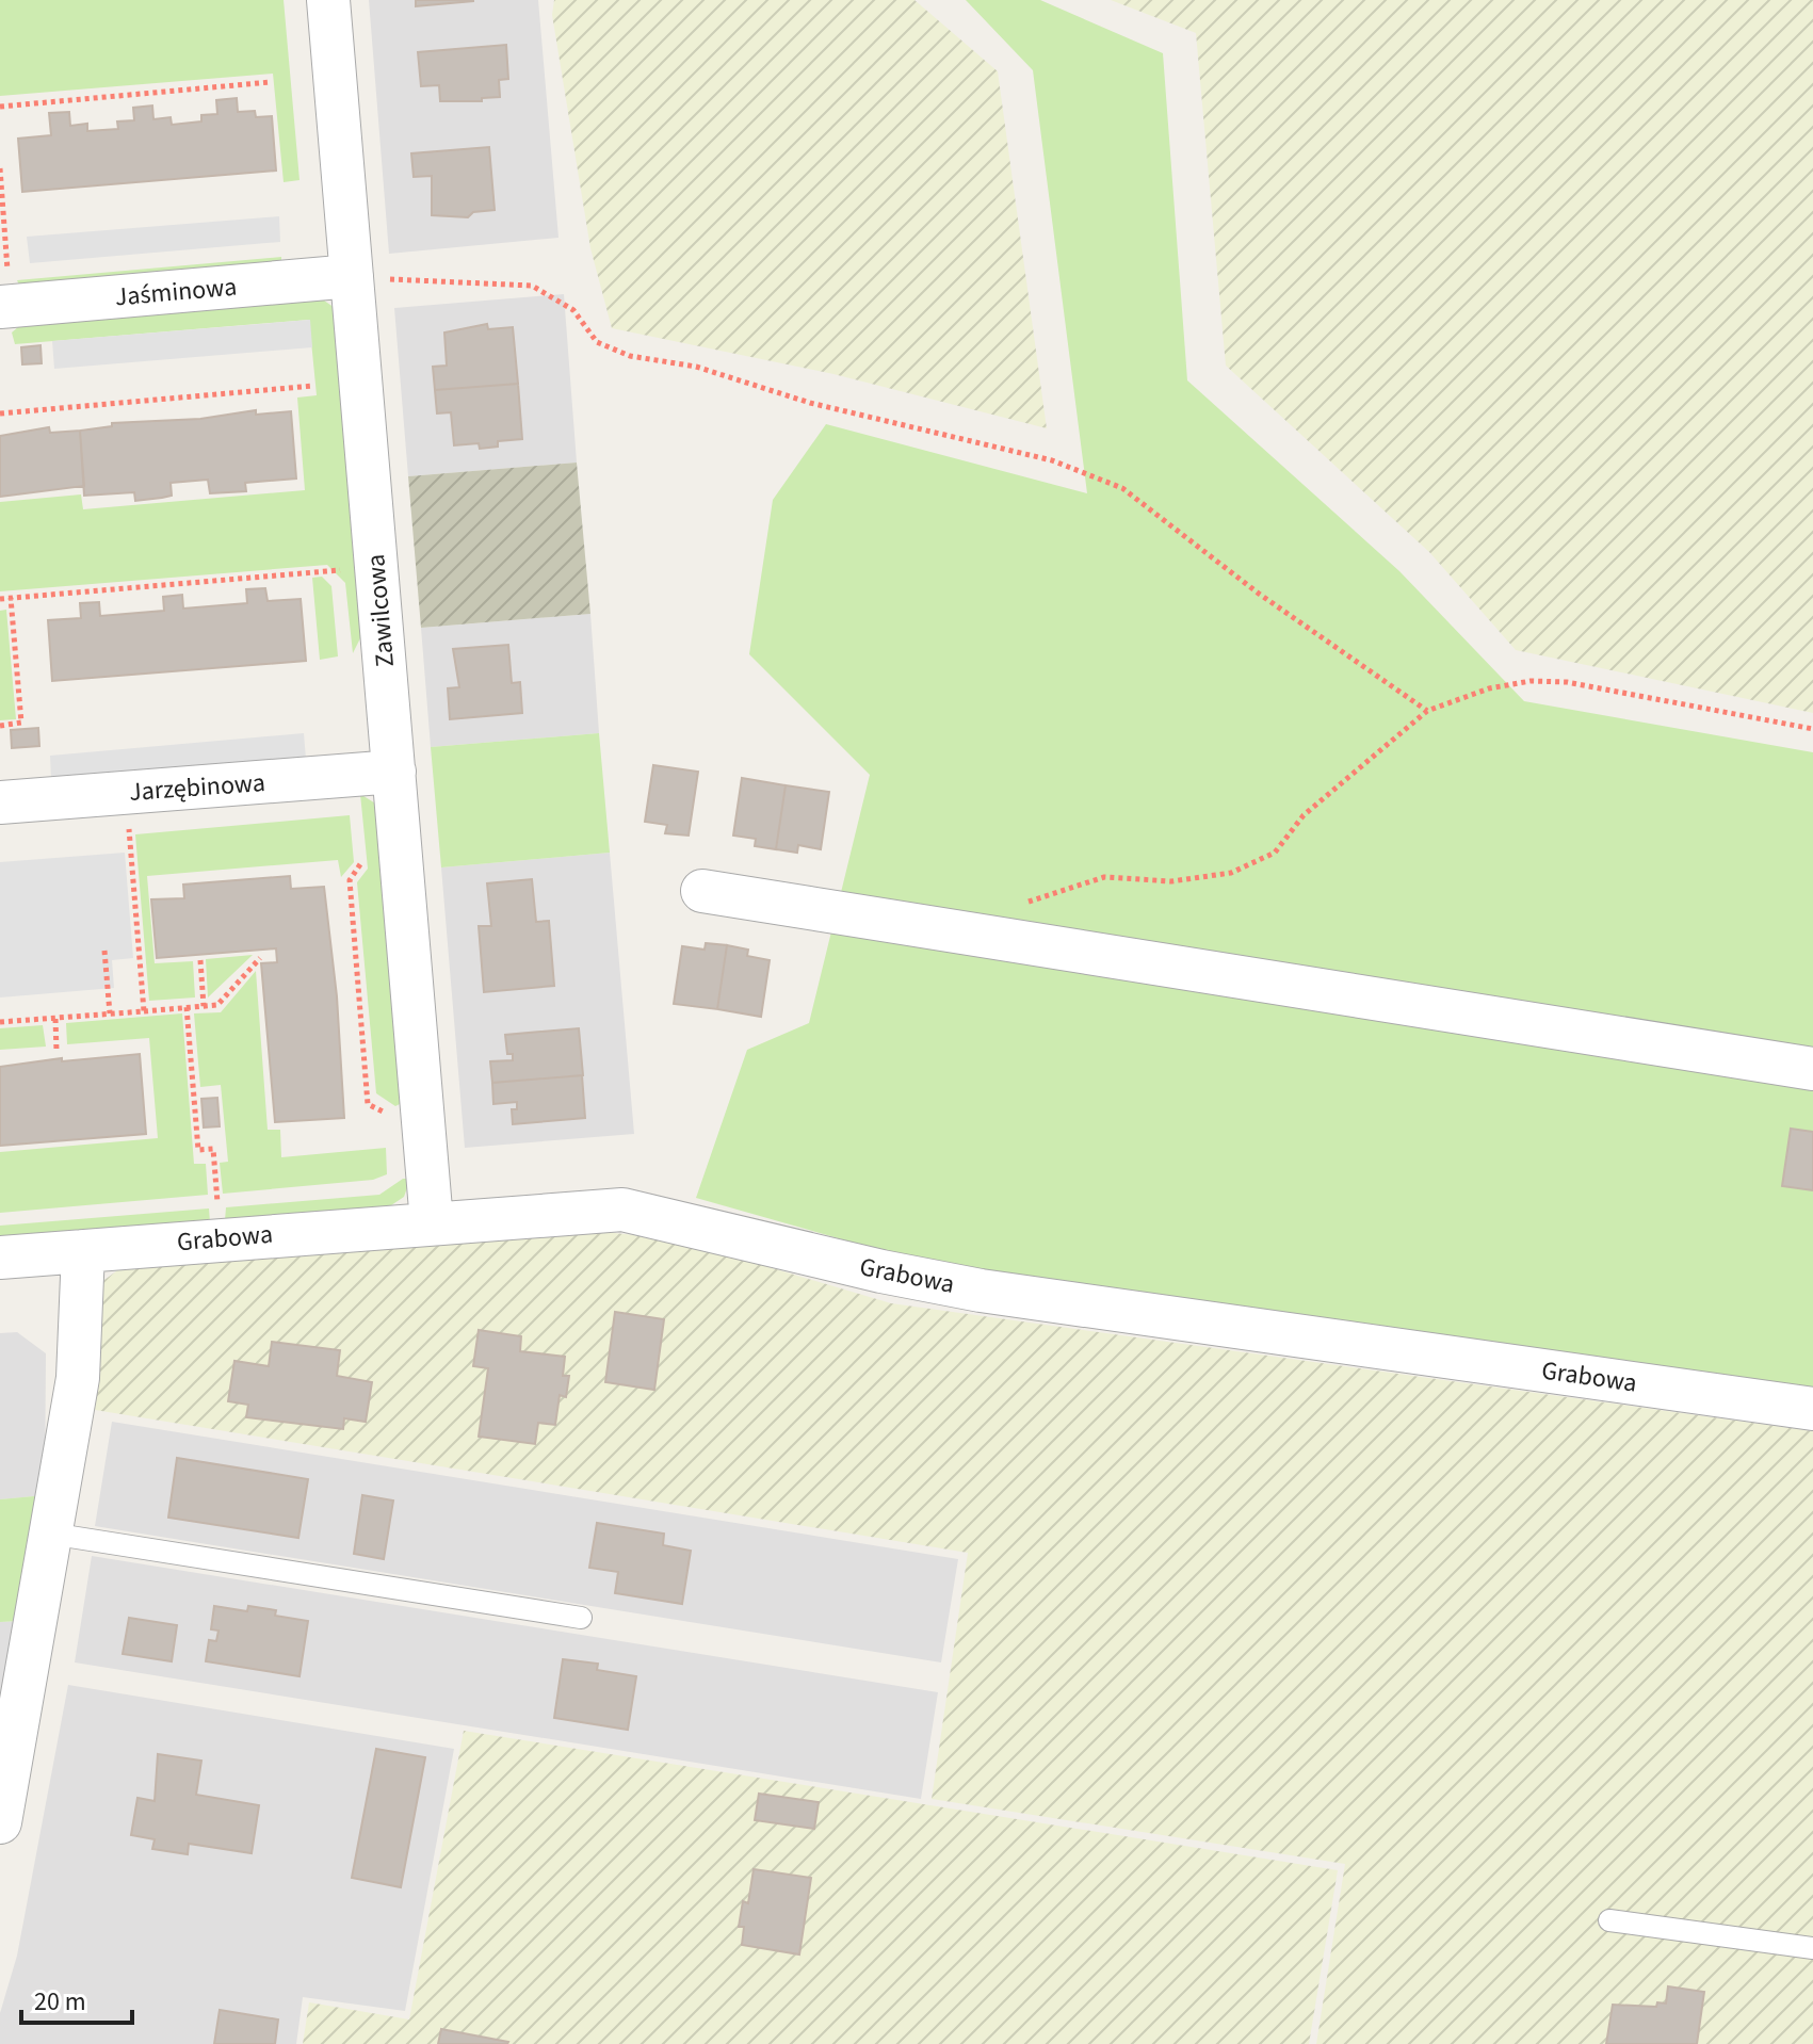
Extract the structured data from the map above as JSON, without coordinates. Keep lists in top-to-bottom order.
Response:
{
  "streets": {
    "street": [
      "Jaśminowa",
      "Zawilcowa",
      "Jarzębinowa",
      "Grabowa"
    ]
  },
  "crossings": [
    ["Jaśminowa", "Zawilcowa"],
    ["Zawilcowa", "Jarzębinowa"],
    ["Zawilcowa", "Grabowa"]
  ],
  "scale_bar": "20 m"
}
